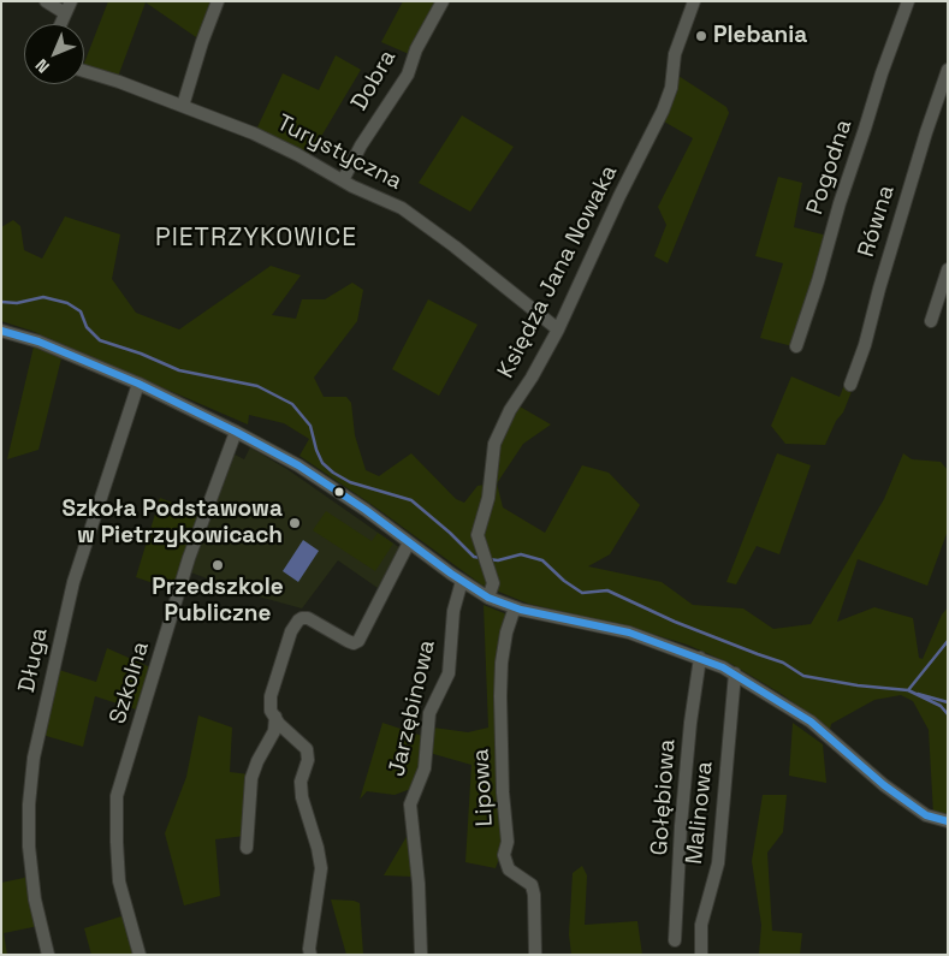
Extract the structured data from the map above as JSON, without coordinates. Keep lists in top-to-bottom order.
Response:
{
  "streets": {
    "street": [
      "Dobra",
      "Turystyczna",
      "Pogodna",
      "Równa",
      "Księdza Jana Nowaka",
      "Długa",
      "Szkolna",
      "Jarzębinowa",
      "Lipowa",
      "Gołębiowa",
      "Malinowa"
    ]
  },
  "crossings": [
    ["Dobra", "Turystyczna"],
    ["Turystyczna", "Księdza Jana Nowaka"]
  ],
  "districts": ["PIETRZYKOWICE"],
  "places": ["Plebania", "Szkoła Podstawowa w Pietrzykowicach", "Przedszkole Publiczne"],
  "north": "bottom left"
}
